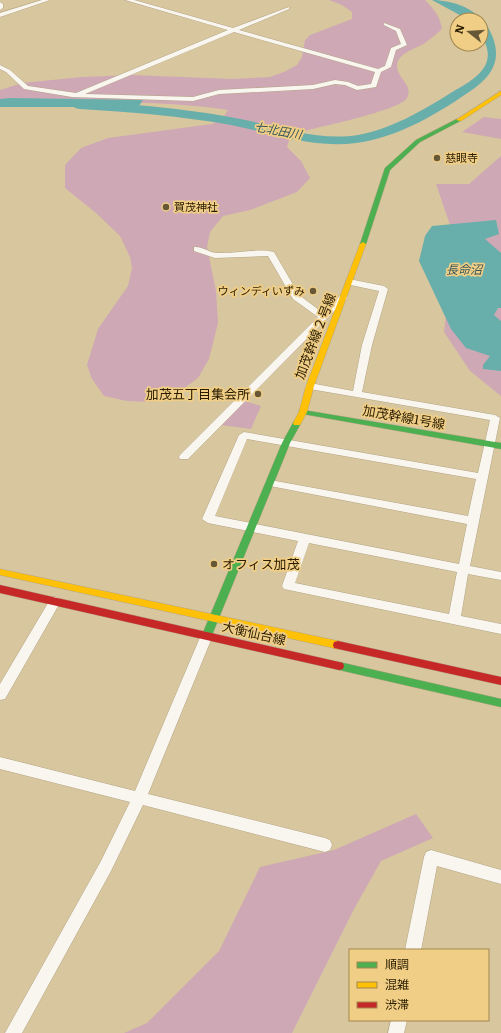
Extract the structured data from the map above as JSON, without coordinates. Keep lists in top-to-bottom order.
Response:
{
  "streets": {
    "street": ["加茂幹線２号線", "加茂幹線1号線", "大衡仙台線"]
  },
  "crossings": [
    ["加茂幹線２号線", "加茂幹線1号線"],
    ["加茂幹線２号線", "大衡仙台線"]
  ],
  "water": ["七北田川", "長命沼"],
  "places": [
    "慈眼寺",
    "賀茂神社",
    "ウィンディいずみ",
    "加茂五丁目集会所",
    "オフィス加茂"
  ],
  "legend": ["順調", "混雑", "渋滞"],
  "north": "left"
}
